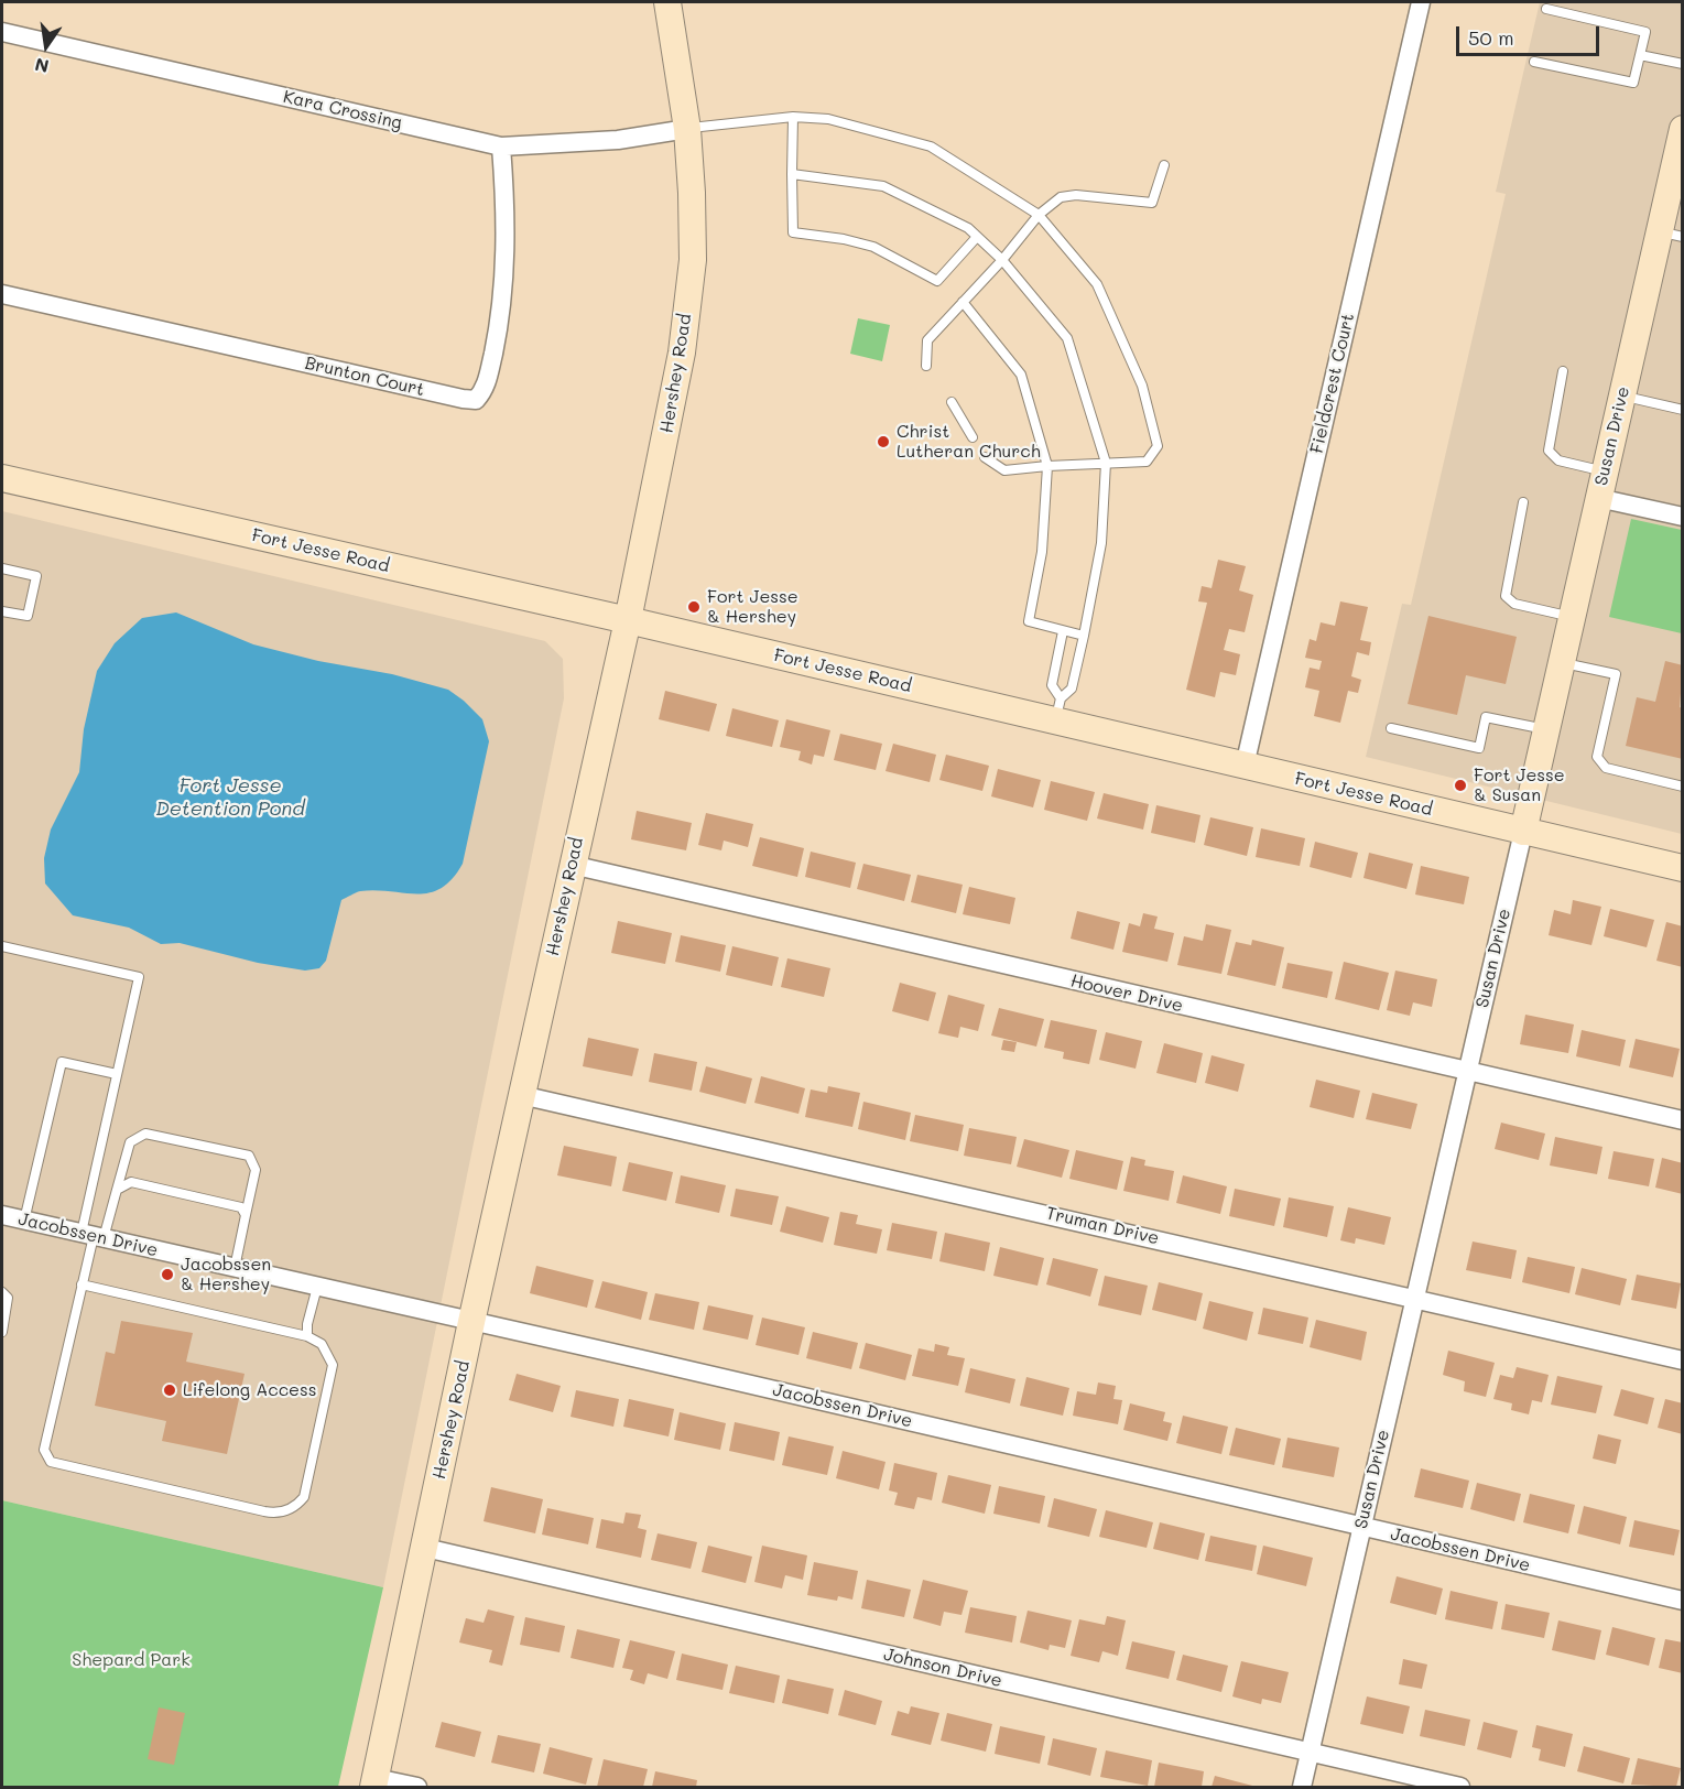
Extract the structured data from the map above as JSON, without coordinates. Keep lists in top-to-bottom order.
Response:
{
  "streets": {
    "main road": ["Hershey Road", "Susan Drive", "Fort Jesse Road"],
    "street": [
      "Kara Crossing",
      "Brunton Court",
      "Fieldcrest Court",
      "Hoover Drive",
      "Truman Drive",
      "Jacobssen Drive",
      "Johnson Drive"
    ]
  },
  "crossings": [
    ["Kara Crossing", "Hershey Road"],
    ["Kara Crossing", "Brunton Court"],
    ["Hershey Road", "Fort Jesse Road"],
    ["Hershey Road", "Hoover Drive"],
    ["Hershey Road", "Truman Drive"],
    ["Hershey Road", "Jacobssen Drive"],
    ["Hershey Road", "Johnson Drive"],
    ["Fieldcrest Court", "Fort Jesse Road"],
    ["Susan Drive", "Fort Jesse Road"],
    ["Susan Drive", "Hoover Drive"],
    ["Susan Drive", "Truman Drive"],
    ["Susan Drive", "Jacobssen Drive"],
    ["Susan Drive", "Johnson Drive"]
  ],
  "water": ["Fort Jesse Detention Pond"],
  "parks": ["Shepard Park"],
  "places": [
    "Christ Lutheran Church",
    "Fort Jesse & Hershey",
    "Fort Jesse & Susan",
    "Jacobssen & Hershey",
    "Lifelong Access"
  ],
  "scale_bar": "50 m",
  "north": "bottom"
}
